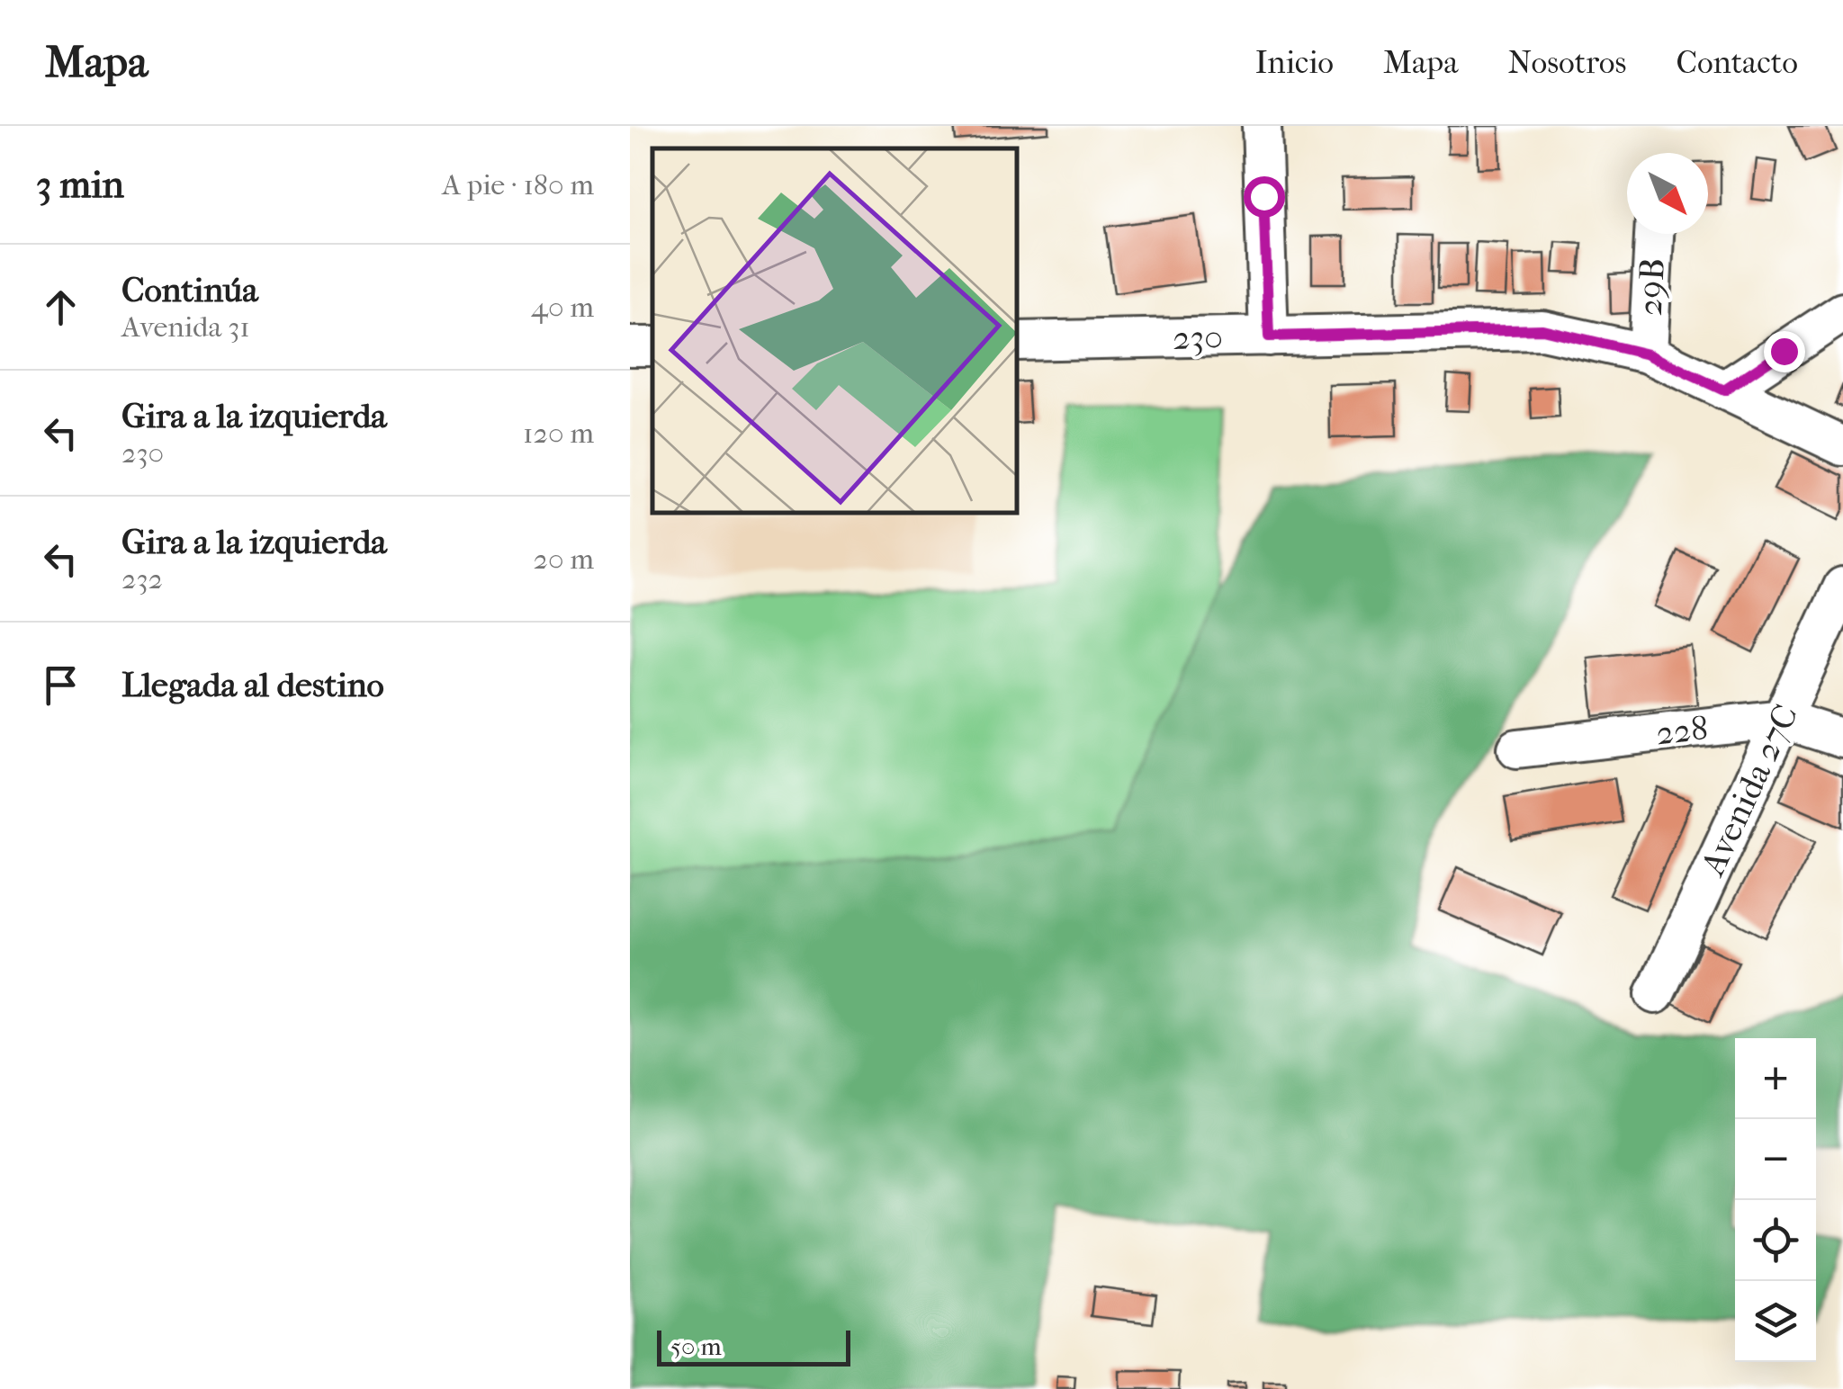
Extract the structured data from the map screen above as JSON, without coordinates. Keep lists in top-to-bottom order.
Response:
{
  "streets": {
    "street": [
      "29B",
      "230",
      "228",
      "Avenida 27C"
    ]
  },
  "crossings": [
    ["29B", "230"],
    ["228", "Avenida 27C"]
  ],
  "scale_bar": "50 m",
  "north": "bottom right",
  "page": {
    "header": "Mapa",
    "nav": [
      "Inicio",
      "Mapa",
      "Nosotros",
      "Contacto"
    ],
    "heading": ["3 min", "A pie · 180 m"],
    "list": [
      ["Continúa", "Avenida 31", "40 m"],
      ["Gira a la izquierda", "230", "120 m"],
      ["Gira a la izquierda", "232", "20 m"],
      "Llegada al destino"
    ],
    "map_buttons": ["+", "−"],
    "scale": "50 m"
  }
}
